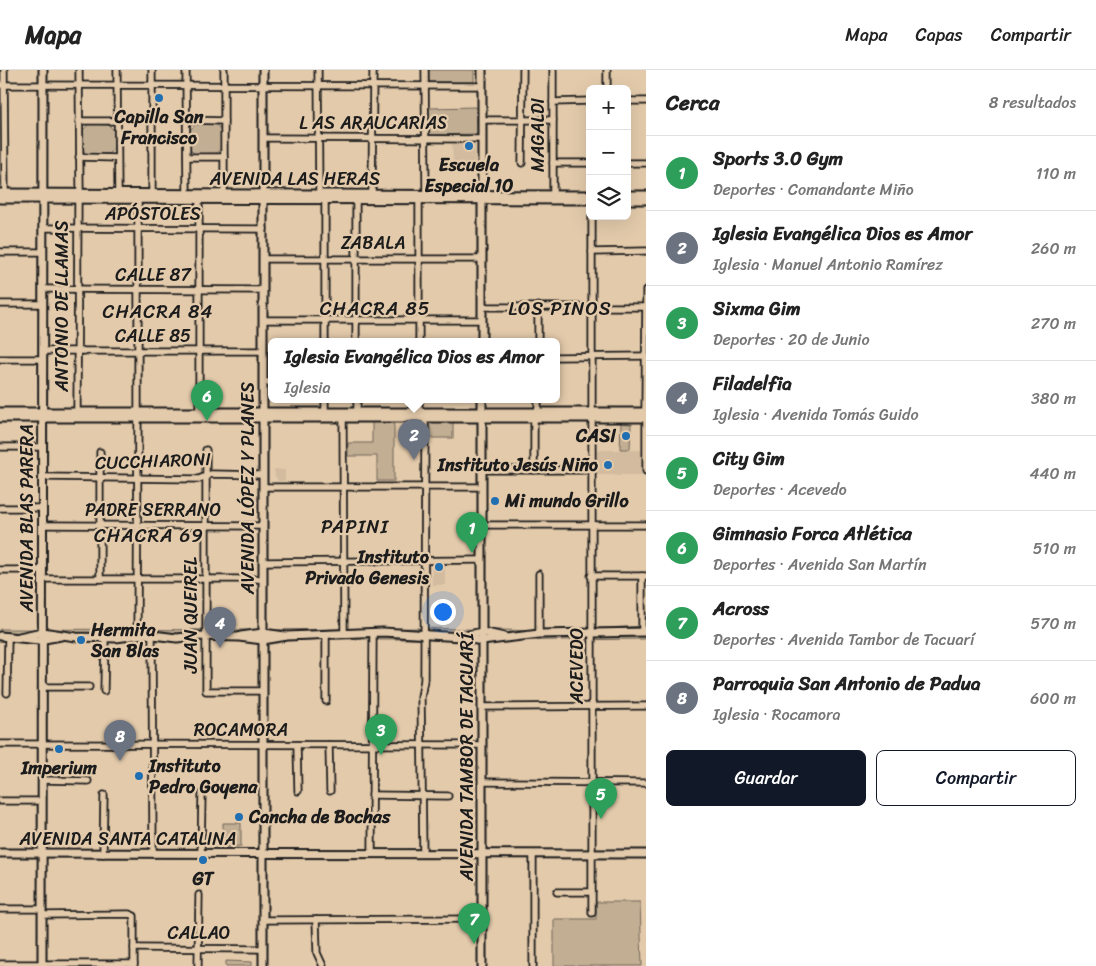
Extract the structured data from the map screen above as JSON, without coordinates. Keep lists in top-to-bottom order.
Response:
{
  "streets": {
    "main road": [
      "AVENIDA LAS HERAS",
      "AVENIDA LÓPEZ Y PLANES",
      "AVENIDA BLAS PARERA",
      "AVENIDA TAMBOR DE TACUARÍ",
      "AVENIDA SANTA CATALINA"
    ],
    "street": [
      "L AS ARAUCARIAS",
      "MAGALDI",
      "APÓSTOLES",
      "ZABALA",
      "CALLE 87",
      "ANTONIO DE LLAMAS",
      "CALLE 85",
      "CUCCHIARONI",
      "PADRE SERRANO",
      "JUAN QUEIREL",
      "ACEVEDO",
      "ROCAMORA",
      "CALLAO"
    ]
  },
  "crossings": [
    ["L AS ARAUCARIAS", "AVENIDA LÓPEZ Y PLANES"],
    ["MAGALDI", "AVENIDA LAS HERAS"],
    ["AVENIDA LAS HERAS", "ANTONIO DE LLAMAS"],
    ["AVENIDA LAS HERAS", "AVENIDA LÓPEZ Y PLANES"],
    ["AVENIDA LAS HERAS", "AVENIDA BLAS PARERA"],
    ["APÓSTOLES", "ANTONIO DE LLAMAS"],
    ["APÓSTOLES", "AVENIDA LÓPEZ Y PLANES"],
    ["APÓSTOLES", "AVENIDA BLAS PARERA"],
    ["ZABALA", "AVENIDA LÓPEZ Y PLANES"],
    ["CALLE 87", "ANTONIO DE LLAMAS"],
    ["CALLE 87", "AVENIDA LÓPEZ Y PLANES"],
    ["CALLE 87", "AVENIDA BLAS PARERA"],
    ["ANTONIO DE LLAMAS", "CALLE 85"],
    ["CALLE 85", "AVENIDA LÓPEZ Y PLANES"],
    ["CALLE 85", "AVENIDA BLAS PARERA"],
    ["CUCCHIARONI", "AVENIDA LÓPEZ Y PLANES"],
    ["CUCCHIARONI", "AVENIDA BLAS PARERA"],
    ["CUCCHIARONI", "JUAN QUEIREL"],
    ["AVENIDA LÓPEZ Y PLANES", "PADRE SERRANO"],
    ["AVENIDA LÓPEZ Y PLANES", "JUAN QUEIREL"],
    ["AVENIDA LÓPEZ Y PLANES", "ROCAMORA"],
    ["AVENIDA LÓPEZ Y PLANES", "AVENIDA SANTA CATALINA"],
    ["AVENIDA LÓPEZ Y PLANES", "CALLAO"],
    ["PADRE SERRANO", "AVENIDA BLAS PARERA"],
    ["PADRE SERRANO", "JUAN QUEIREL"],
    ["AVENIDA BLAS PARERA", "ROCAMORA"],
    ["AVENIDA BLAS PARERA", "AVENIDA SANTA CATALINA"],
    ["ACEVEDO", "AVENIDA SANTA CATALINA"],
    ["ROCAMORA", "AVENIDA TAMBOR DE TACUARÍ"],
    ["AVENIDA TAMBOR DE TACUARÍ", "AVENIDA SANTA CATALINA"]
  ],
  "districts": [
    "CHACRA 85",
    "LOS PINOS",
    "CHACRA 84",
    "PAPINI",
    "CHACRA 69"
  ],
  "places": [
    "Capilla San Francisco",
    "Escuela Especial 10",
    "CASI",
    "Instituto Jesús Niño",
    "Mi mundo Grillo",
    "Instituto Privado Genesis",
    "Hermita San Blas",
    "Imperium",
    "Instituto Pedro Goyena",
    "Cancha de Bochas",
    "GT"
  ],
  "page": {
    "header": "Mapa",
    "nav": ["Mapa", "Capas", "Compartir"],
    "heading": ["Cerca", "8 resultados"],
    "map_buttons": ["+", "−"],
    "list": [
      {
        "mark": "1",
        "name": "Sports 3.0 Gym",
        "note": "Deportes · Comandante Miño",
        "value": "110 m"
      },
      {
        "mark": "2",
        "name": "Iglesia Evangélica Dios es Amor",
        "note": "Iglesia · Manuel Antonio Ramírez",
        "value": "260 m"
      },
      {
        "mark": "3",
        "name": "Sixma Gim",
        "note": "Deportes · 20 de Junio",
        "value": "270 m"
      },
      {
        "mark": "4",
        "name": "Filadelfia",
        "note": "Iglesia · Avenida Tomás Guido",
        "value": "380 m"
      },
      {
        "mark": "5",
        "name": "City Gim",
        "note": "Deportes · Acevedo",
        "value": "440 m"
      },
      {
        "mark": "6",
        "name": "Gimnasio Forca Atlética",
        "note": "Deportes · Avenida San Martín",
        "value": "510 m"
      },
      {
        "mark": "7",
        "name": "Across",
        "note": "Deportes · Avenida Tambor de Tacuarí",
        "value": "570 m"
      },
      {
        "mark": "8",
        "name": "Parroquia San Antonio de Padua",
        "note": "Iglesia · Rocamora",
        "value": "600 m"
      }
    ],
    "popup": ["Iglesia Evangélica Dios es Amor", "Iglesia"],
    "pins": [
      "6",
      "2",
      "1",
      "4",
      "3",
      "8",
      "5",
      "7"
    ],
    "buttons": ["Guardar", "Compartir"]
  }
}
